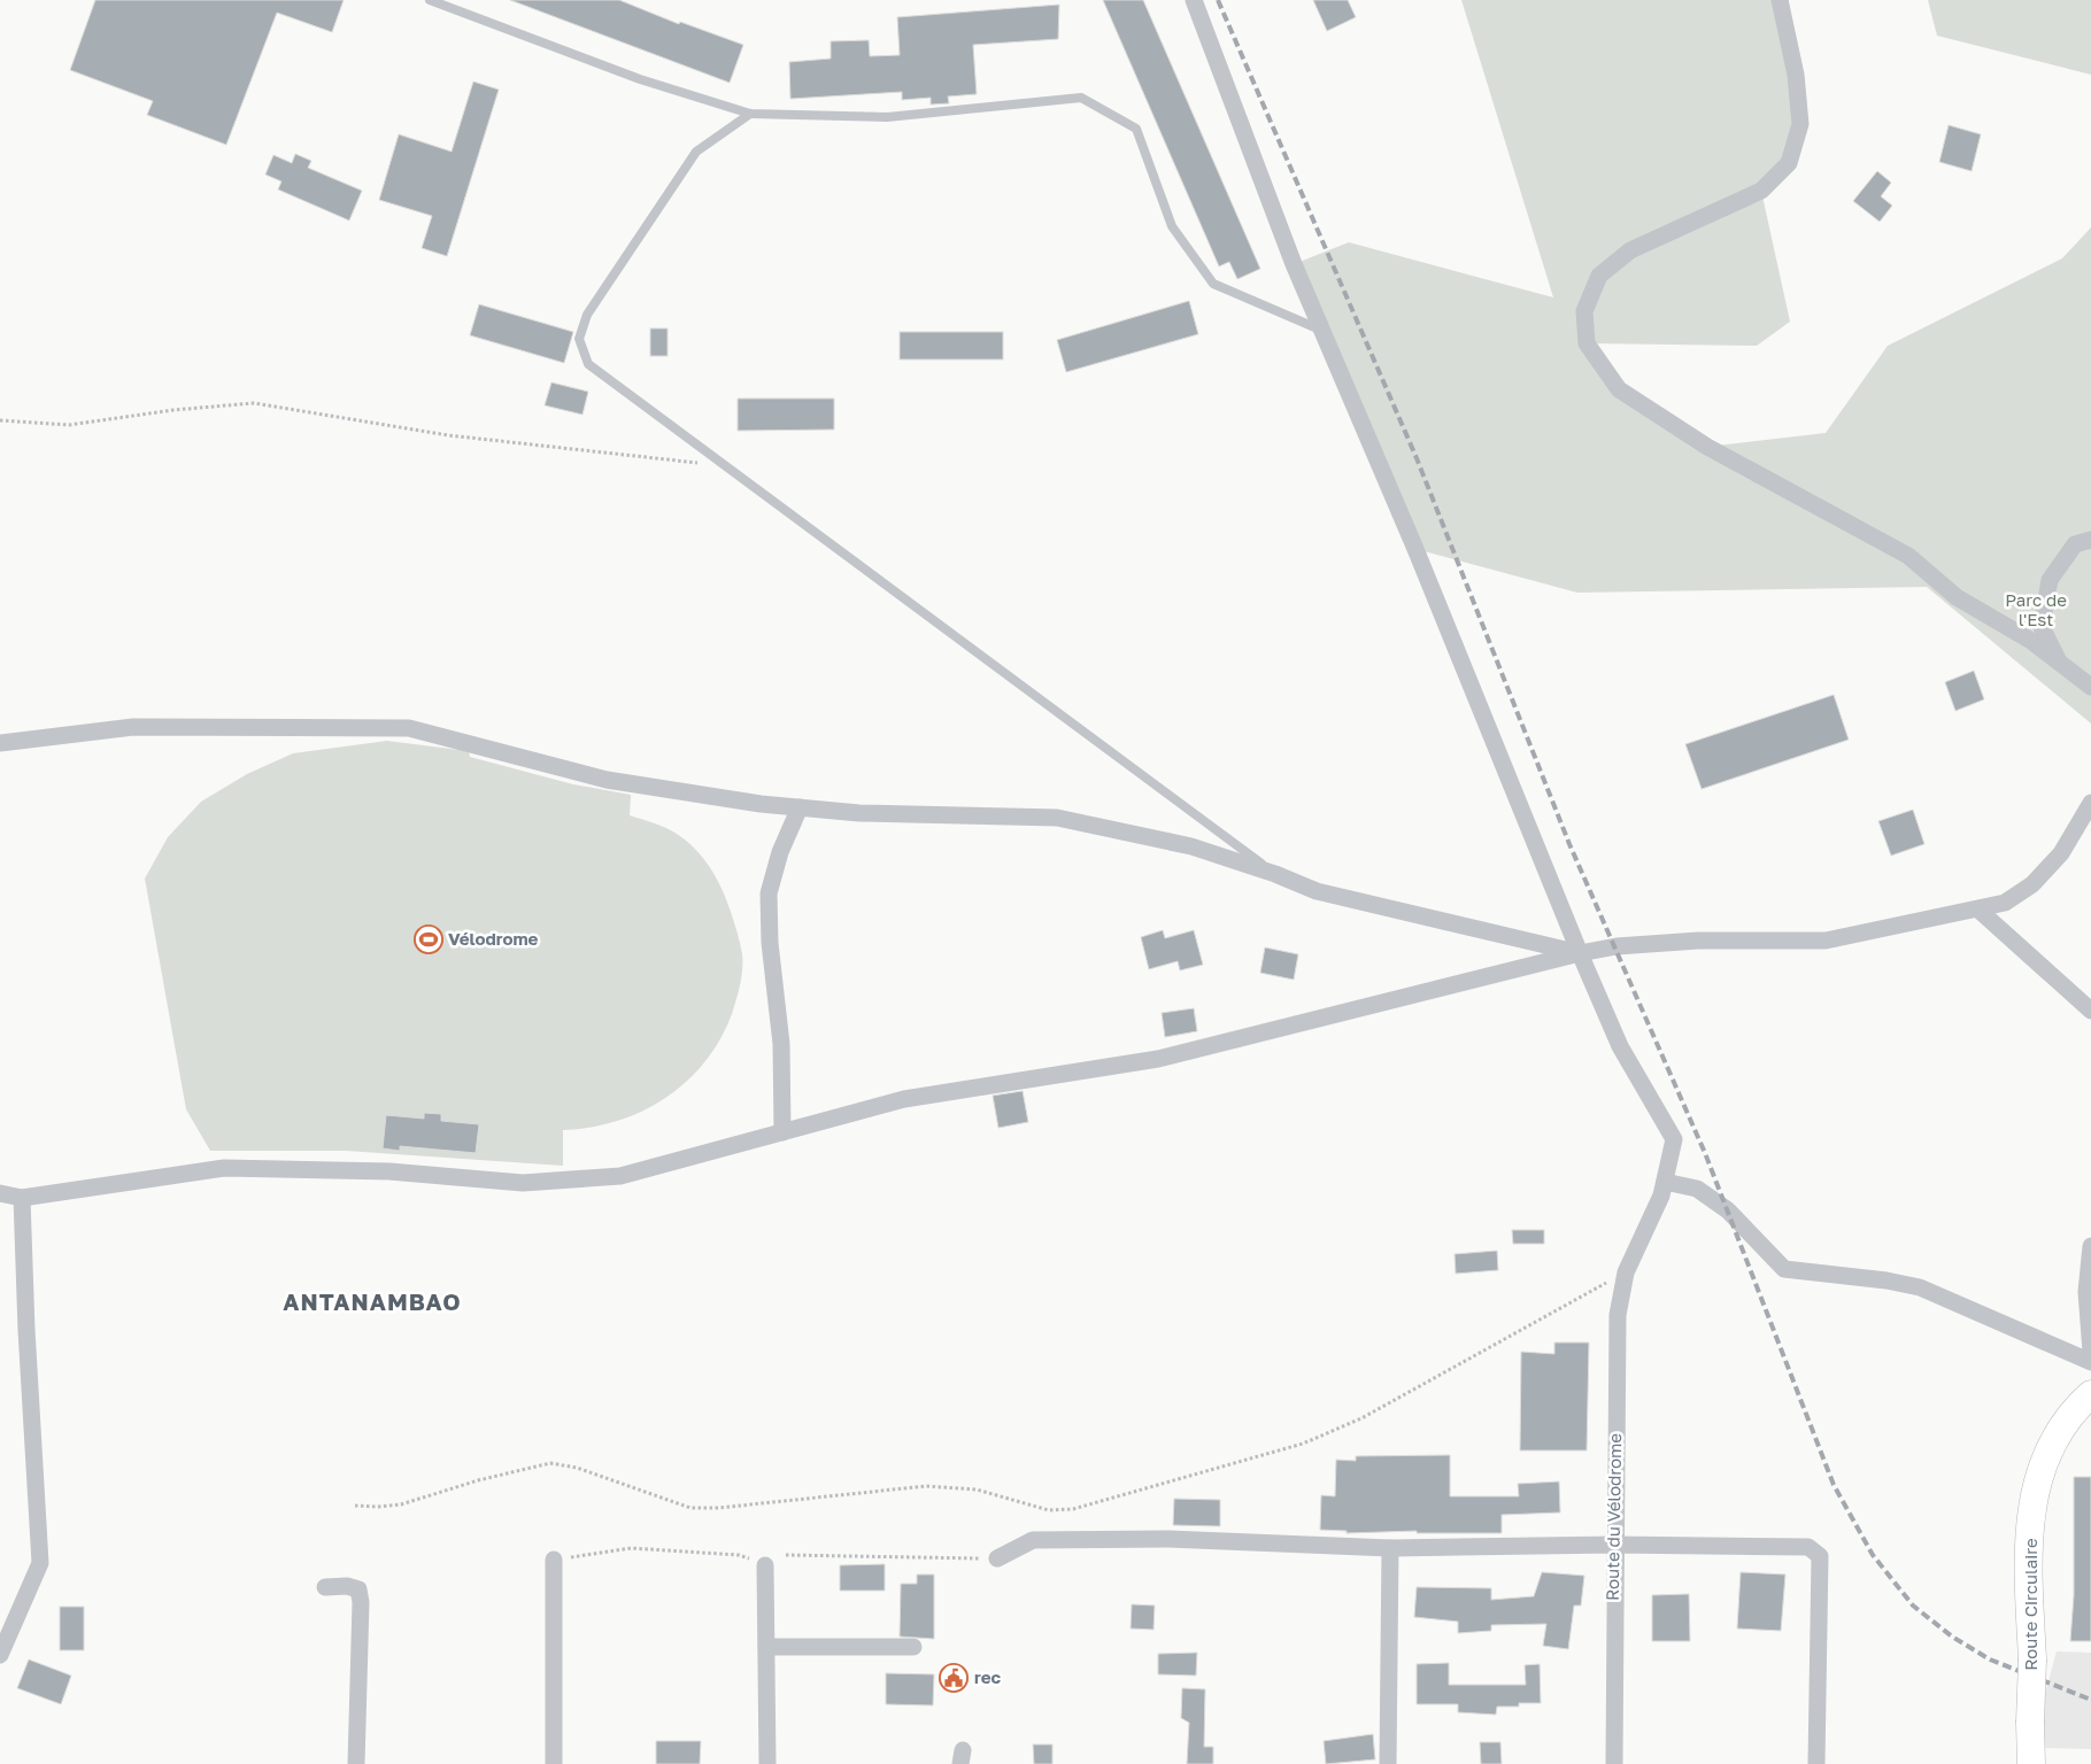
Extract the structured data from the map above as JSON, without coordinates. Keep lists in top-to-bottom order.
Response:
{
  "streets": {
    "main road": ["Route Circulaire"],
    "street": ["Route du Vélodrome"]
  },
  "districts": ["ANTANAMBAO"],
  "parks": ["Parc de l'Est"],
  "places": {
    "sports": ["Vélodrome"],
    "public building": ["rec"]
  }
}
